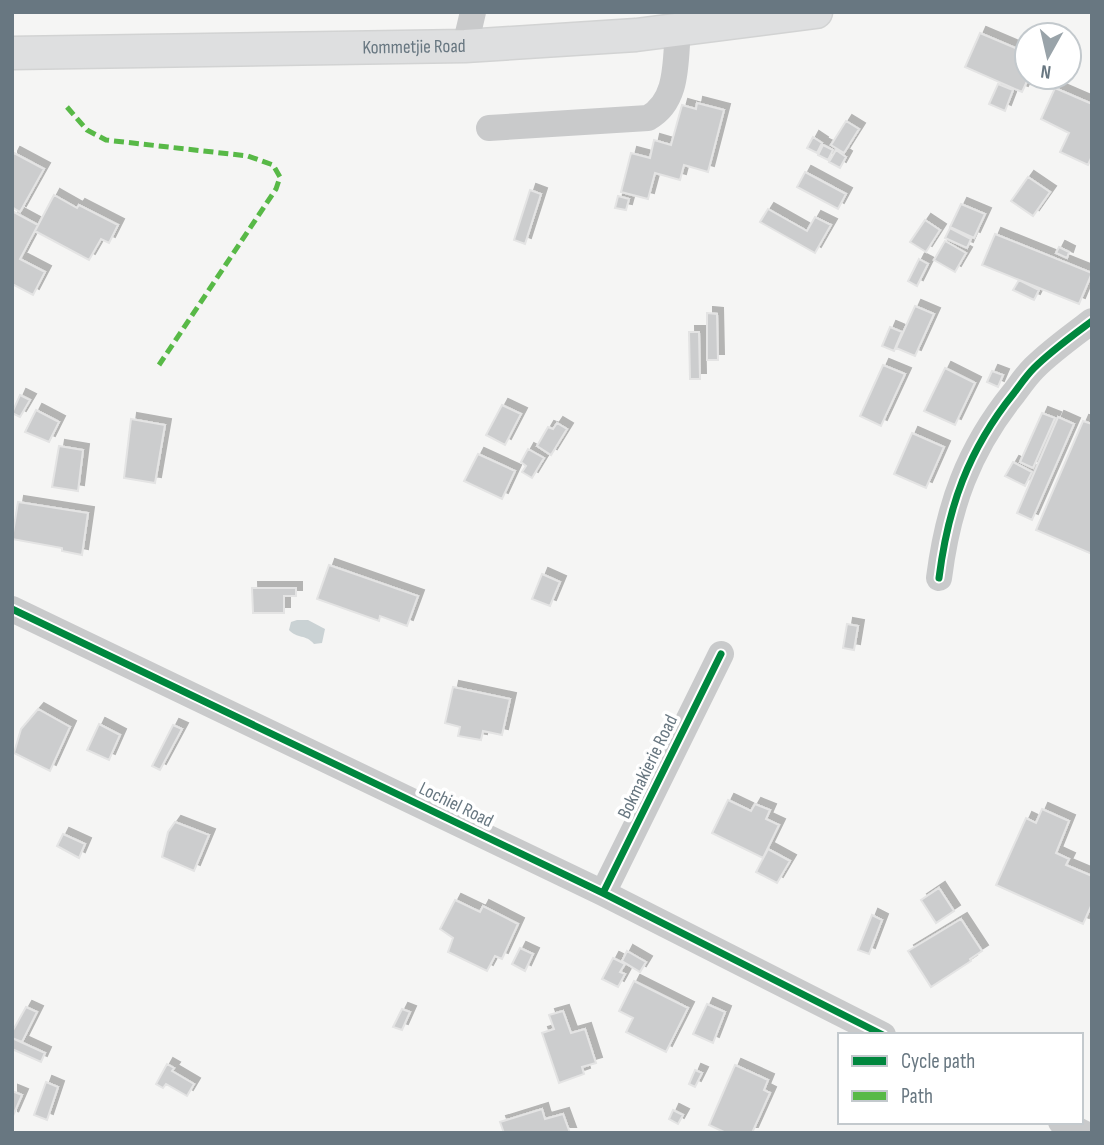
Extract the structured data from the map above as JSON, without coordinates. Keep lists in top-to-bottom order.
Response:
{
  "streets": {
    "main road": ["Kommetjie Road"],
    "street": ["Bokmakierie Road", "Lochiel Road"]
  },
  "crossings": [
    ["Bokmakierie Road", "Lochiel Road"]
  ],
  "legend": ["Cycle path", "Path"],
  "north": "bottom"
}
